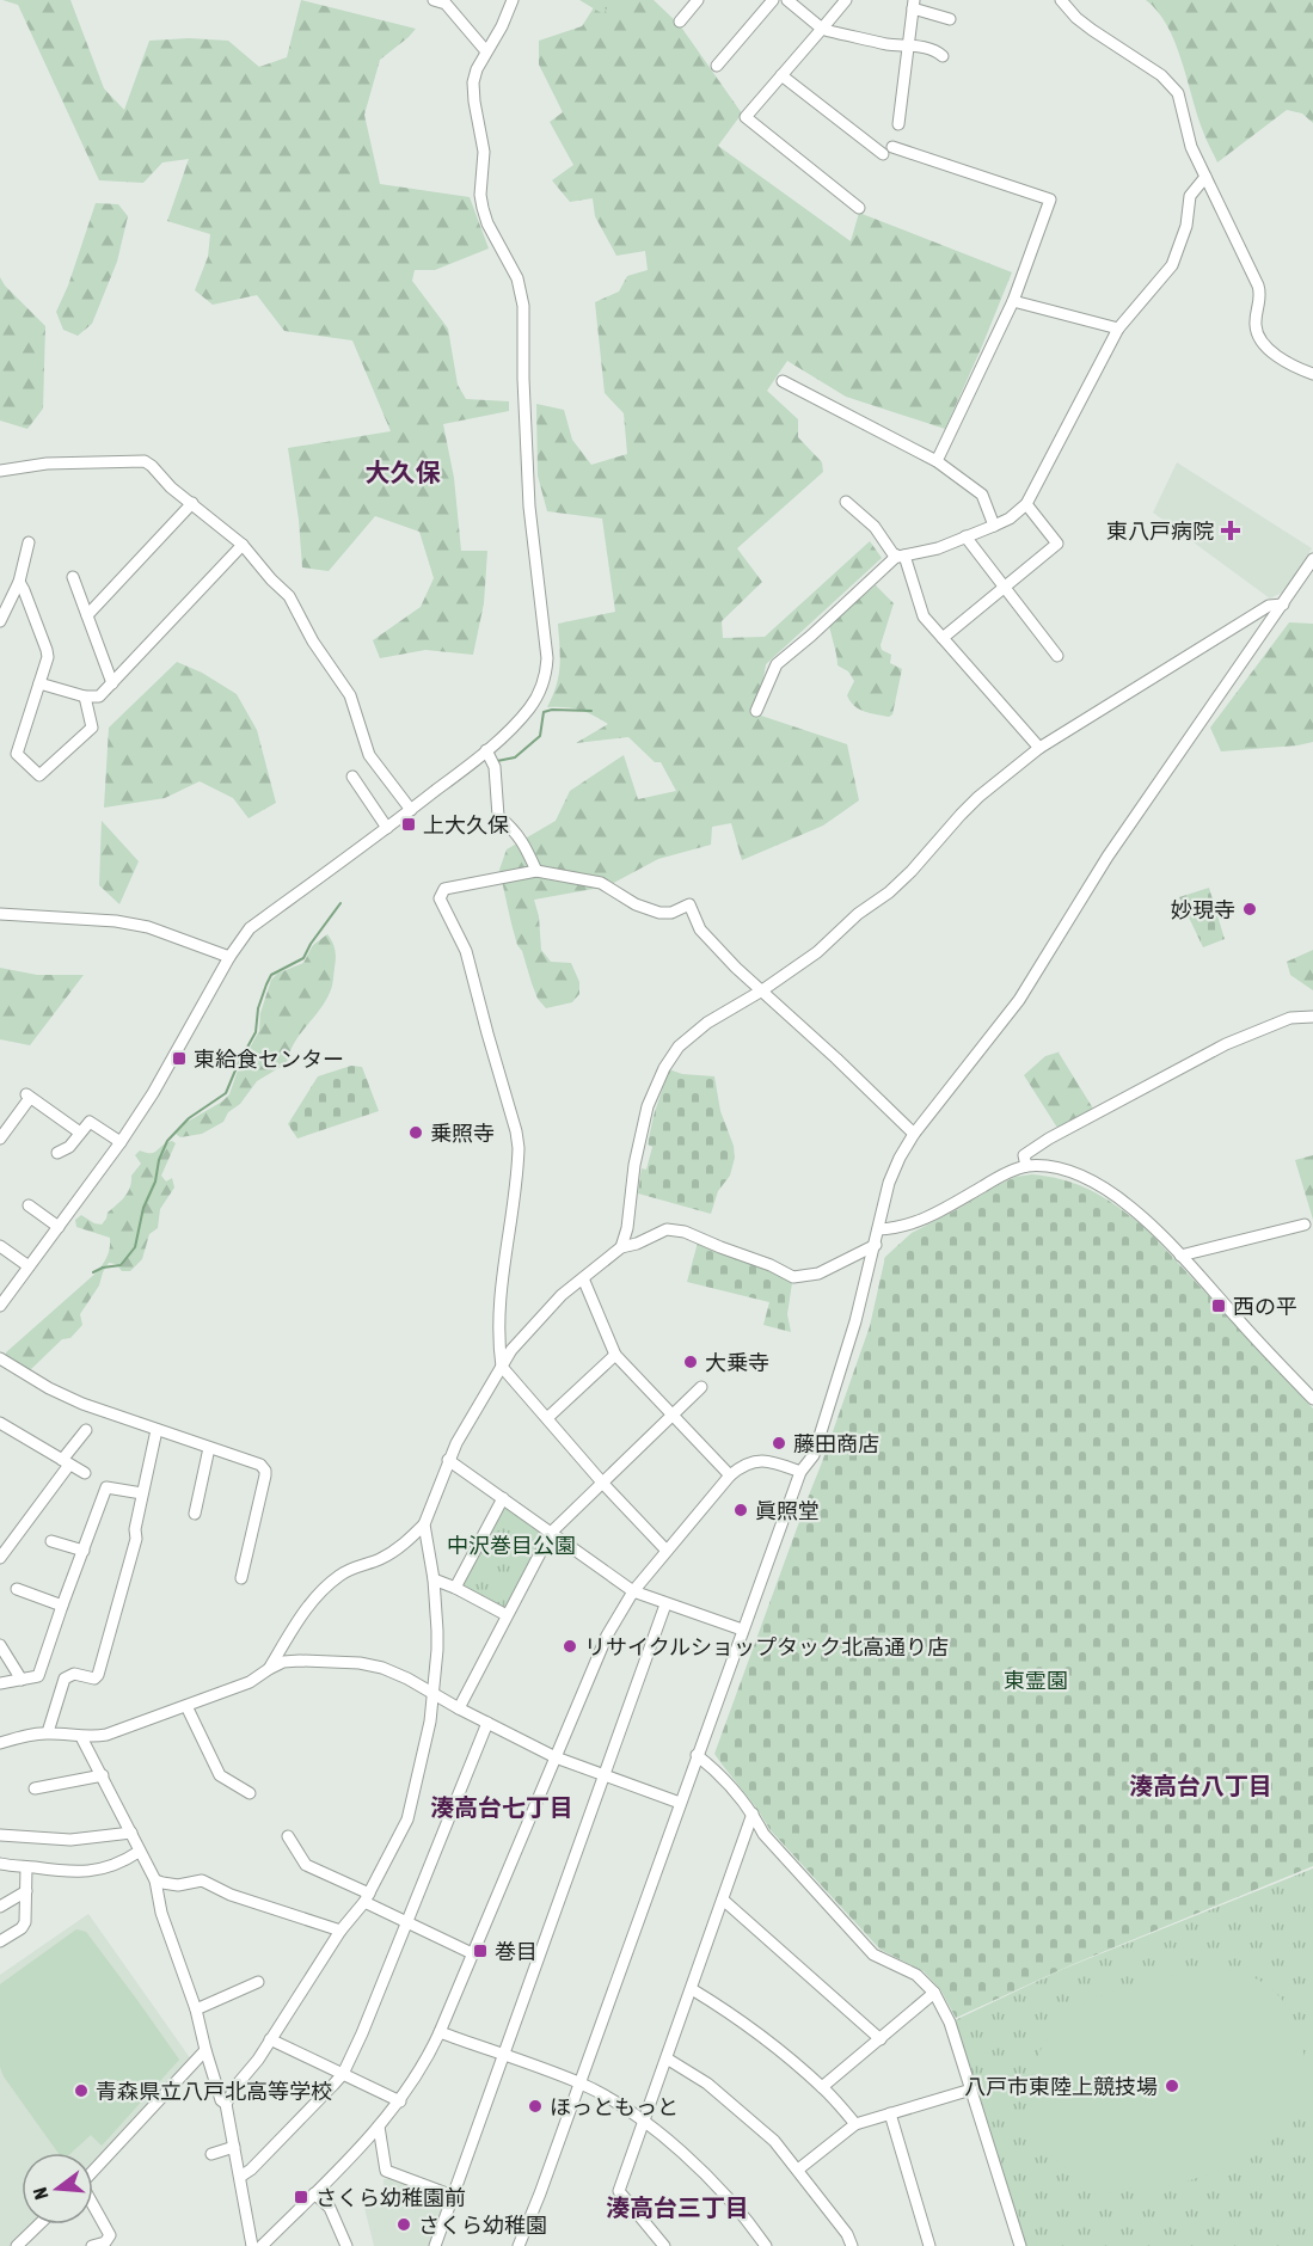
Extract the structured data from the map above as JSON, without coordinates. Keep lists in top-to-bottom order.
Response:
{
  "districts": [
    "大久保",
    "湊高台八丁目",
    "湊高台七丁目",
    "湊高台三丁目"
  ],
  "parks": ["中沢巻目公園", "東霊園"],
  "places": {
    "health": ["東八戸病院"],
    "transit": [
      "上大久保",
      "東給食センター",
      "西の平",
      "巻目",
      "さくら幼稚園前"
    ],
    "other": [
      "妙現寺",
      "乗照寺",
      "大乗寺",
      "藤田商店",
      "眞照堂",
      "リサイクルショップタック北高通り店",
      "八戸市東陸上競技場",
      "青森県立八戸北高等学校",
      "ほっともっと",
      "さくら幼稚園"
    ]
  },
  "north": "left"
}
